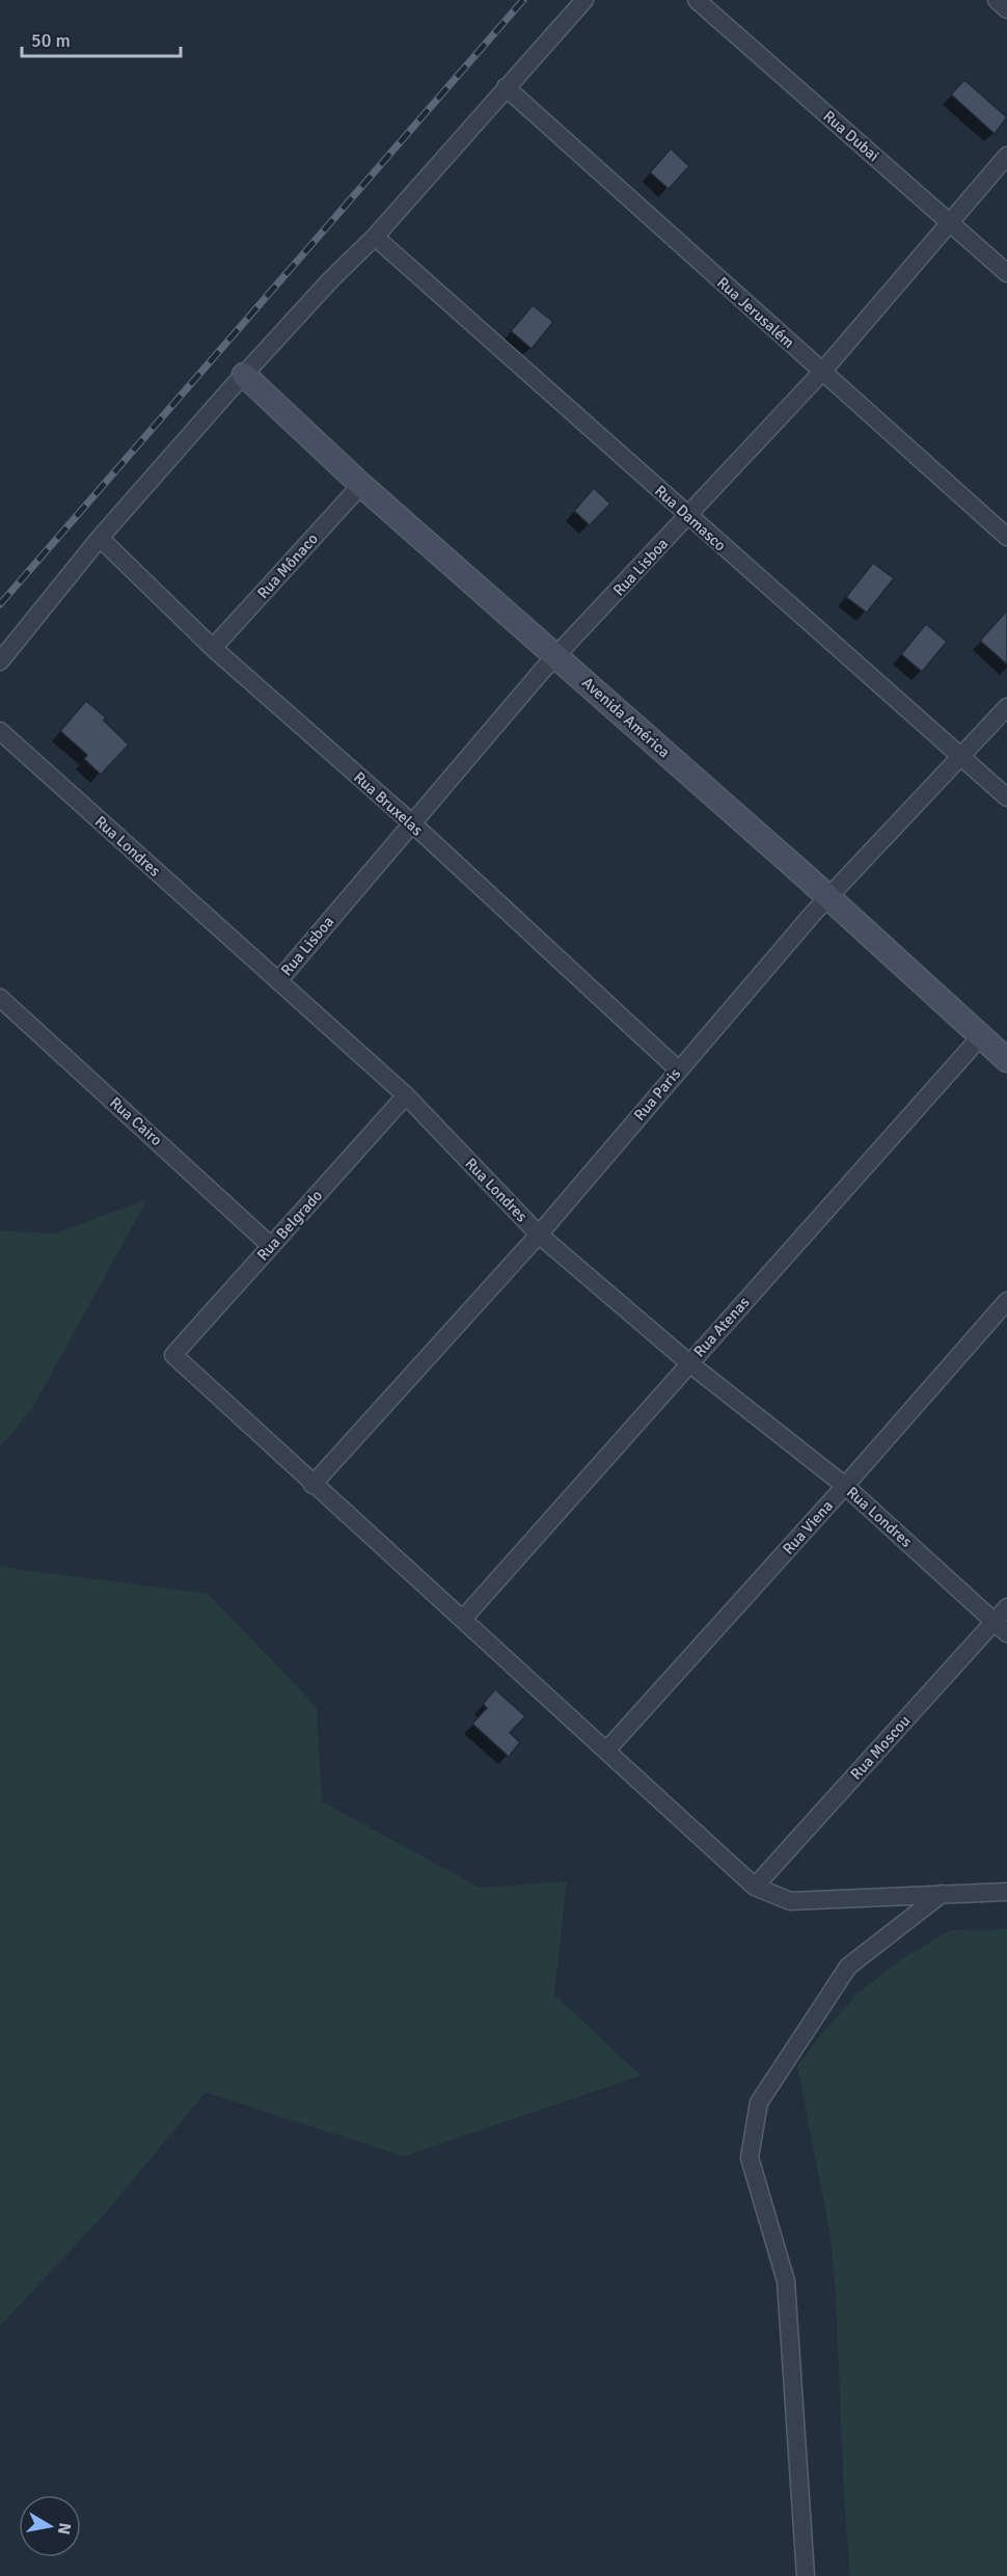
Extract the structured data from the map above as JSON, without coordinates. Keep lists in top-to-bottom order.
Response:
{
  "streets": {
    "street": [
      "Rua Dubai",
      "Rua Jerusalém",
      "Rua Damasco",
      "Rua Mônaco",
      "Rua Lisboa",
      "Avenida América",
      "Rua Bruxelas",
      "Rua Londres",
      "Rua Paris",
      "Rua Cairo",
      "Rua Belgrado",
      "Rua Atenas",
      "Rua Viena",
      "Rua Moscou"
    ]
  },
  "crossings": [
    ["Rua Dubai", "Rua Lisboa"],
    ["Rua Jerusalém", "Rua Lisboa"],
    ["Rua Damasco", "Rua Lisboa"],
    ["Rua Damasco", "Rua Paris"],
    ["Rua Mônaco", "Avenida América"],
    ["Rua Mônaco", "Rua Bruxelas"],
    ["Rua Lisboa", "Avenida América"],
    ["Rua Lisboa", "Rua Bruxelas"],
    ["Rua Lisboa", "Rua Londres"],
    ["Avenida América", "Rua Paris"],
    ["Avenida América", "Rua Atenas"],
    ["Rua Bruxelas", "Rua Paris"],
    ["Rua Londres", "Rua Paris"],
    ["Rua Londres", "Rua Belgrado"],
    ["Rua Londres", "Rua Atenas"],
    ["Rua Londres", "Rua Viena"],
    ["Rua Londres", "Rua Moscou"],
    ["Rua Paris", "Rua Belgrado"],
    ["Rua Cairo", "Rua Belgrado"]
  ],
  "scale_bar": "50 m",
  "north": "right"
}
